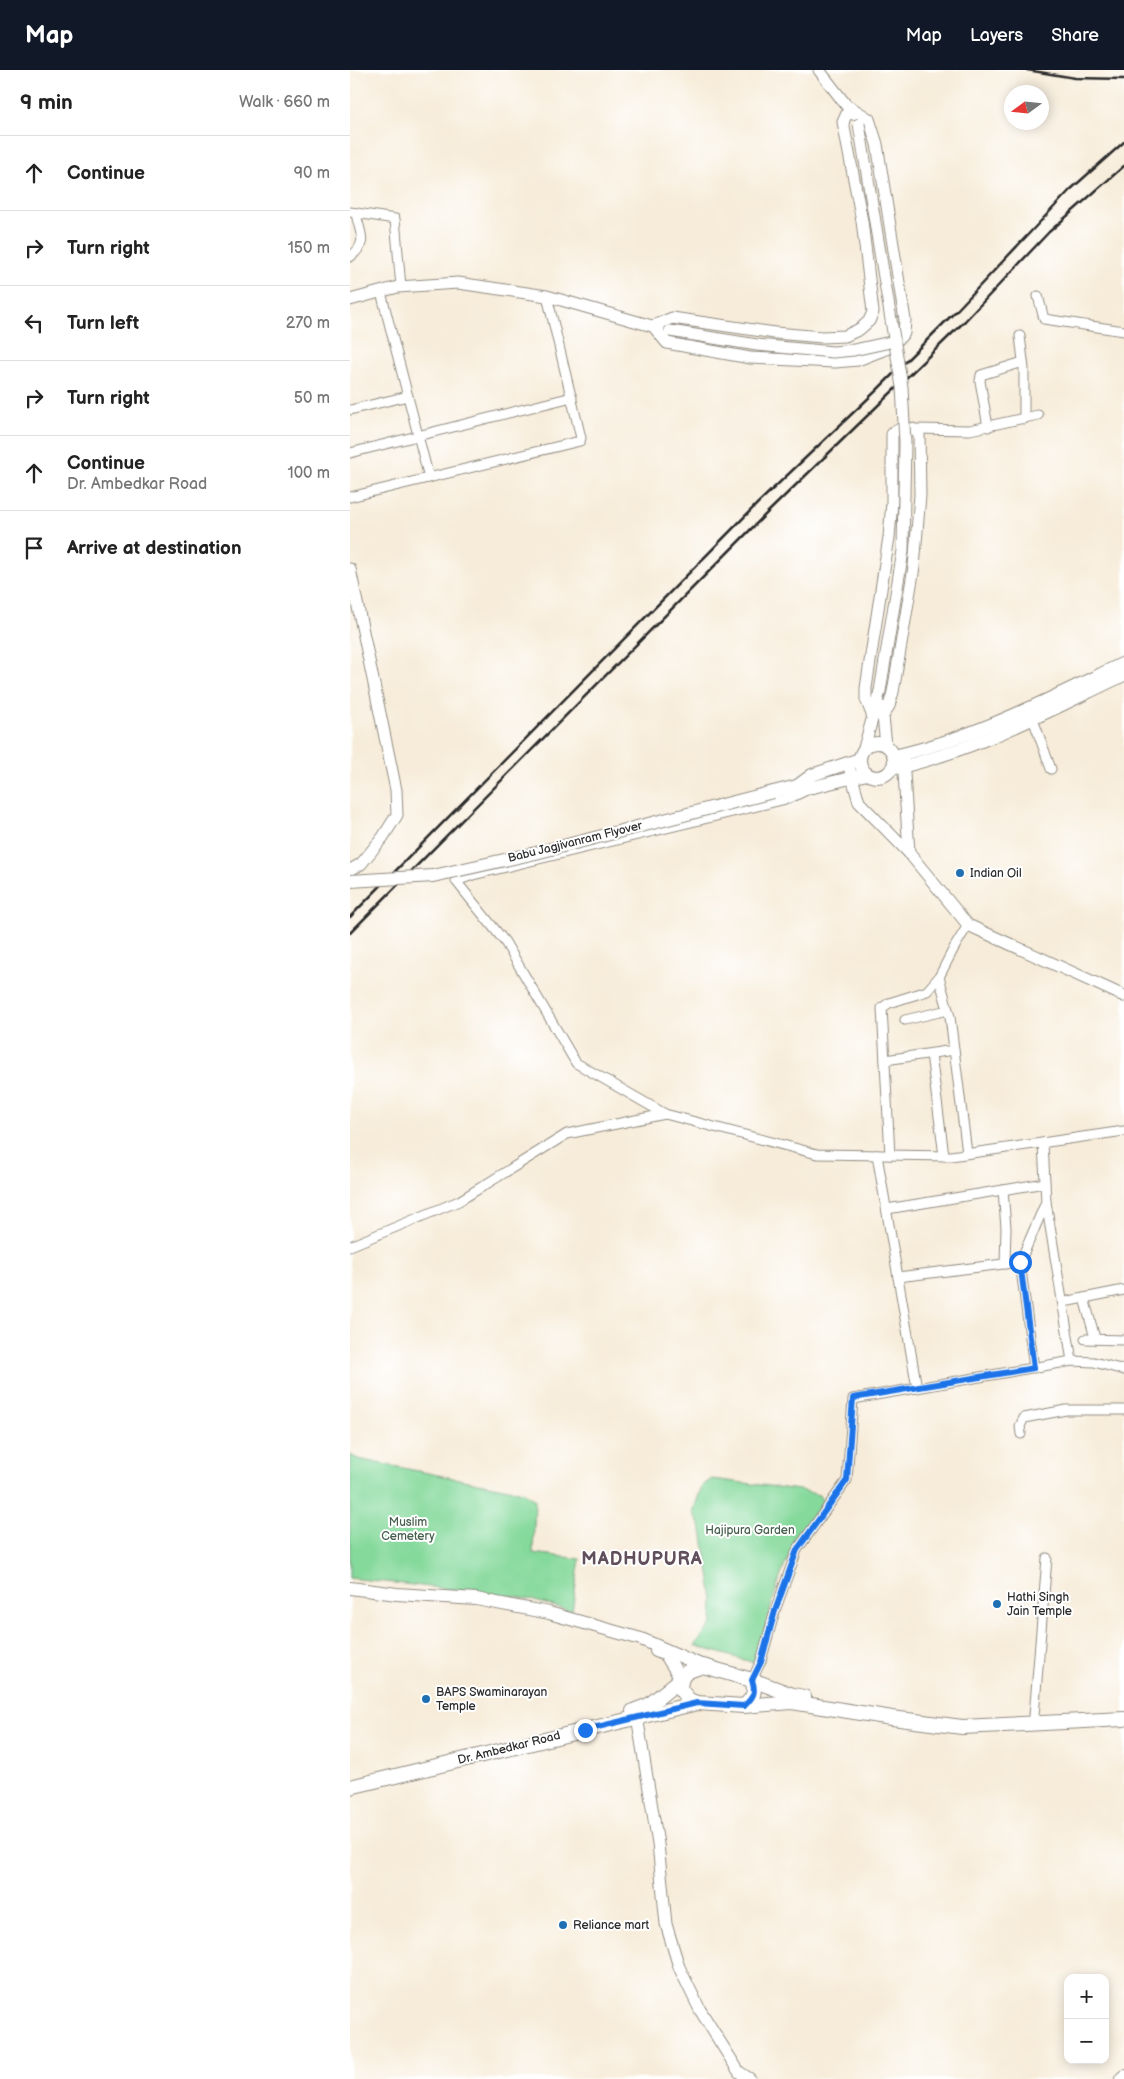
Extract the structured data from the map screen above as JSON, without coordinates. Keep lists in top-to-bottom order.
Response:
{
  "streets": {
    "main road": ["Babu Jagjivanram Flyover", "Dr. Ambedkar Road"]
  },
  "districts": ["MADHUPURA"],
  "parks": ["Muslim Cemetery", "Hajipura Garden"],
  "places": [
    "Indian Oil",
    "Hathi Singh Jain Temple",
    "BAPS Swaminarayan Temple",
    "Reliance mart"
  ],
  "north": "left",
  "page": {
    "header": "Map",
    "nav": ["Map", "Layers", "Share"],
    "heading": ["9 min", "Walk · 660 m"],
    "list": [
      ["Continue", "90 m"],
      ["Turn right", "150 m"],
      ["Turn left", "270 m"],
      ["Turn right", "50 m"],
      ["Continue", "Dr. Ambedkar Road", "100 m"],
      "Arrive at destination"
    ],
    "map_buttons": ["+", "−"]
  }
}
